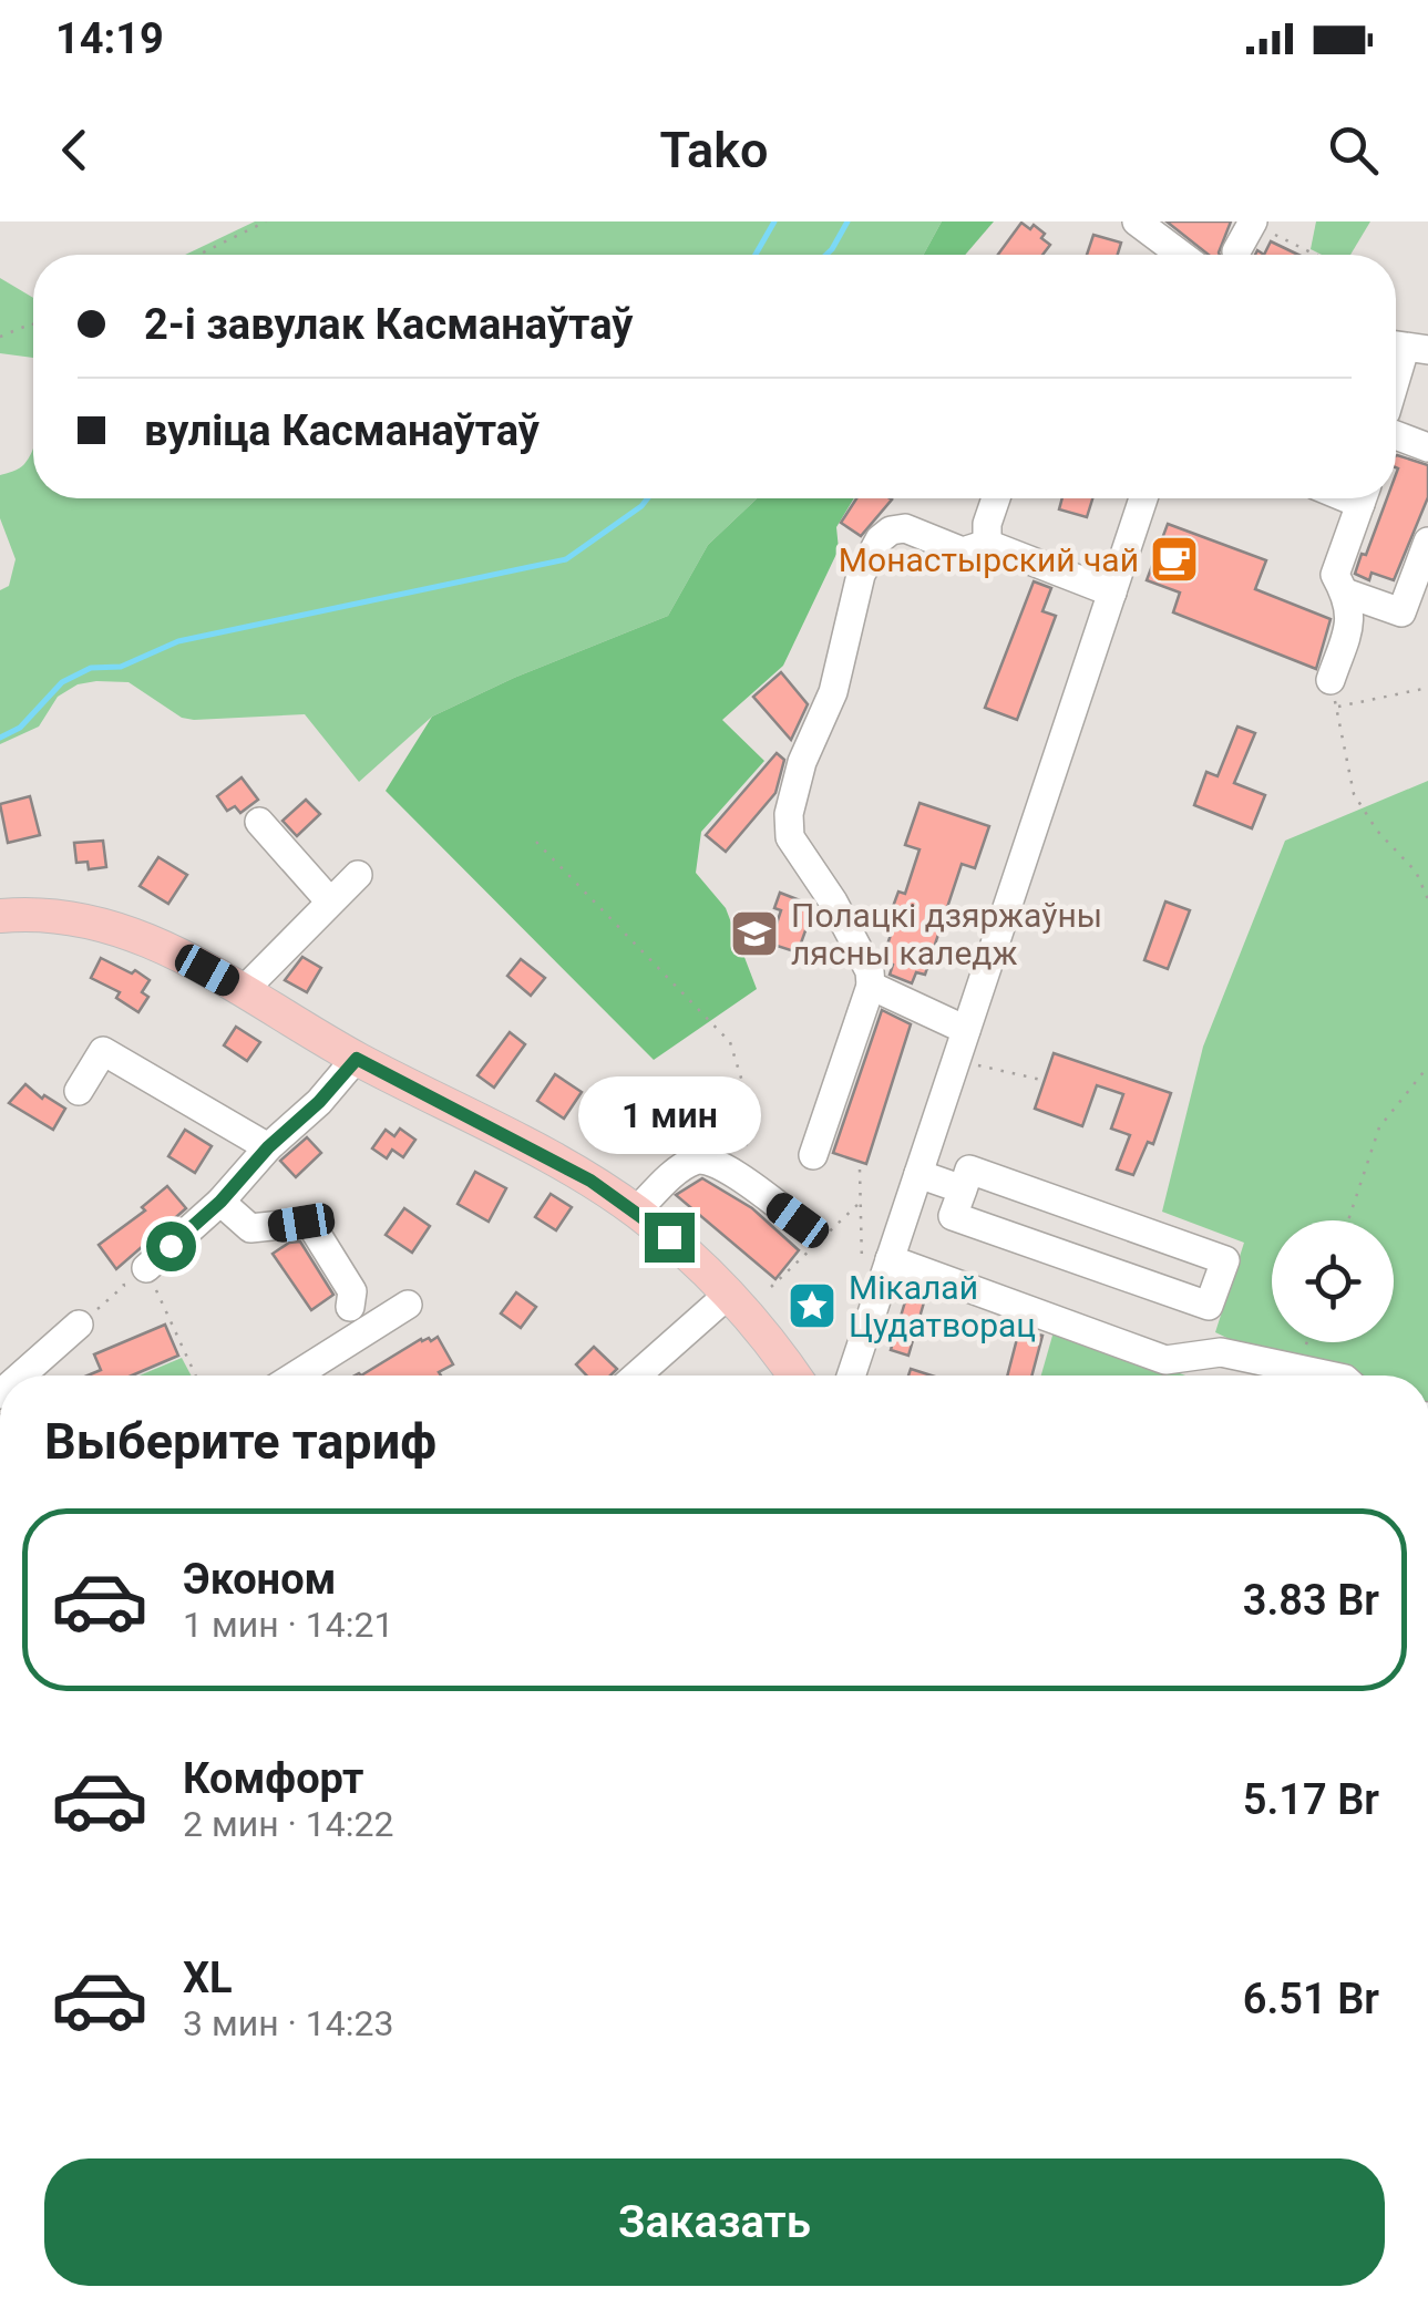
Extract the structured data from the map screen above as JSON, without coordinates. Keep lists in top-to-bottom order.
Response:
{
  "places": {
    "cafe": ["Монастырский чай"],
    "school or university": ["Полацкі дзяржаўны лясны каледж"],
    "place": ["Мікалай Цудатворац"]
  },
  "page": {
    "status": "14:19",
    "header": "Tako",
    "banner": ["2-і завулак Касманаўтаў", "вуліца Касманаўтаў"],
    "bubble": "1 мин",
    "heading": "Выберите тариф",
    "list": [
      {
        "name": "Эконом",
        "note": "1 мин · 14:21",
        "value": "3.83 Br"
      },
      {
        "name": "Комфорт",
        "note": "2 мин · 14:22",
        "value": "5.17 Br"
      },
      {
        "name": "XL",
        "note": "3 мин · 14:23",
        "value": "6.51 Br"
      }
    ],
    "buttons": "Заказать"
  }
}
